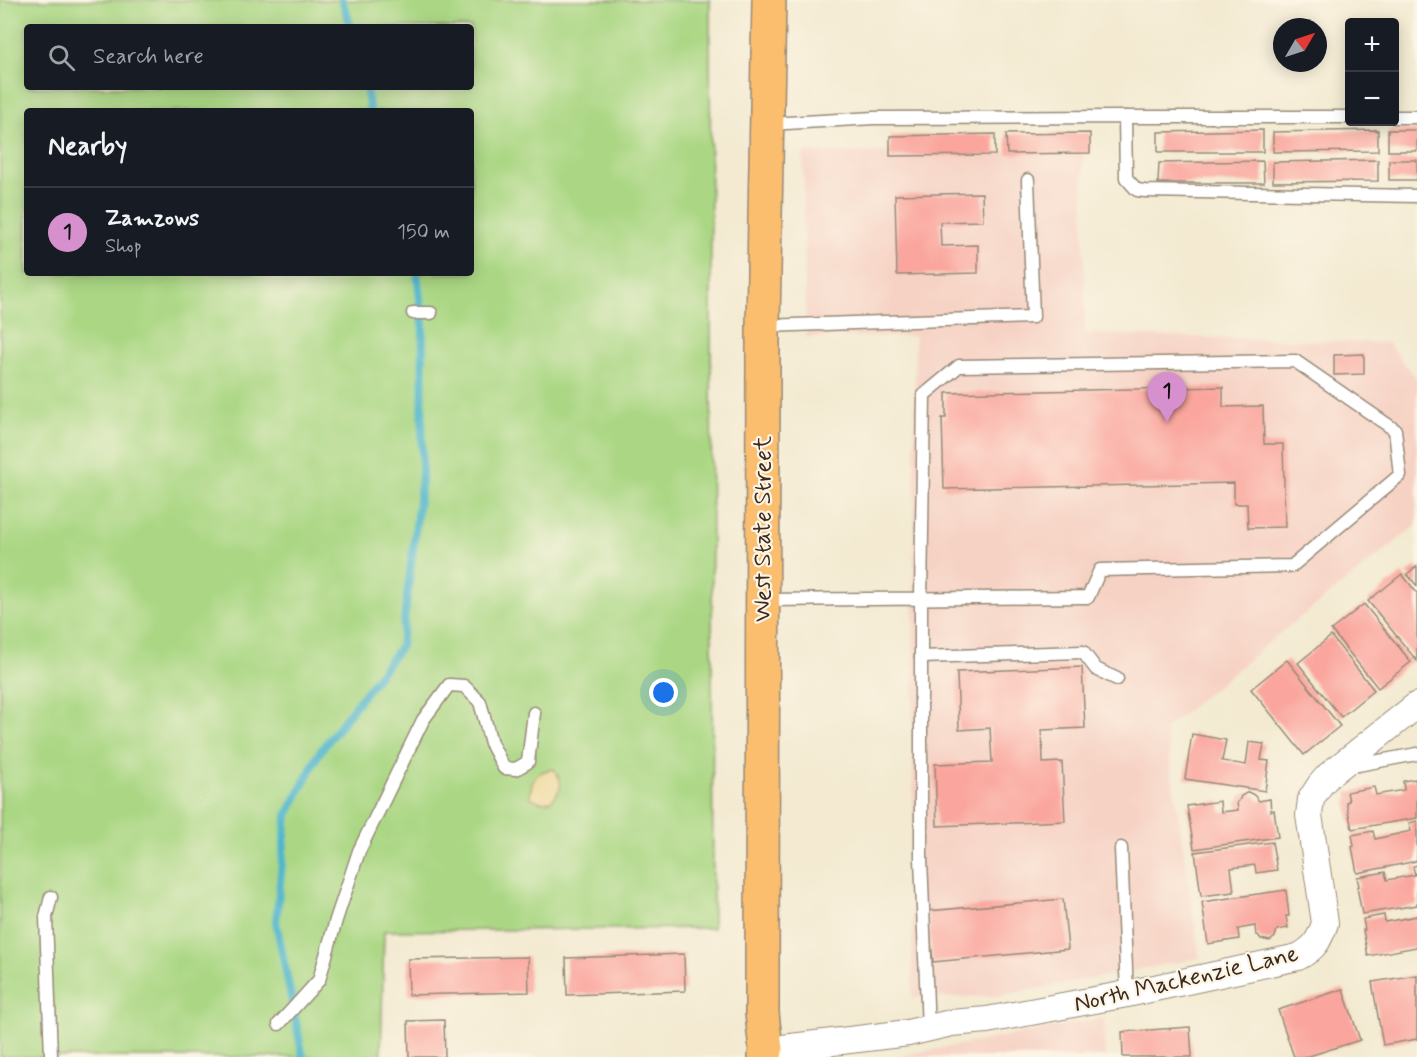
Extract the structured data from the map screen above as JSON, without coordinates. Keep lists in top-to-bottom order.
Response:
{
  "streets": {
    "main road": ["West State Street"],
    "street": ["North Mackenzie Lane"]
  },
  "crossings": [
    ["West State Street", "North Mackenzie Lane"]
  ],
  "north": "top right",
  "page": {
    "map_buttons": ["+", "−"],
    "search": "Search here",
    "heading": "Nearby",
    "list": [
      {
        "mark": "1",
        "name": "Zamzows",
        "note": "Shop",
        "value": "150 m"
      }
    ],
    "pins": "1"
  }
}
